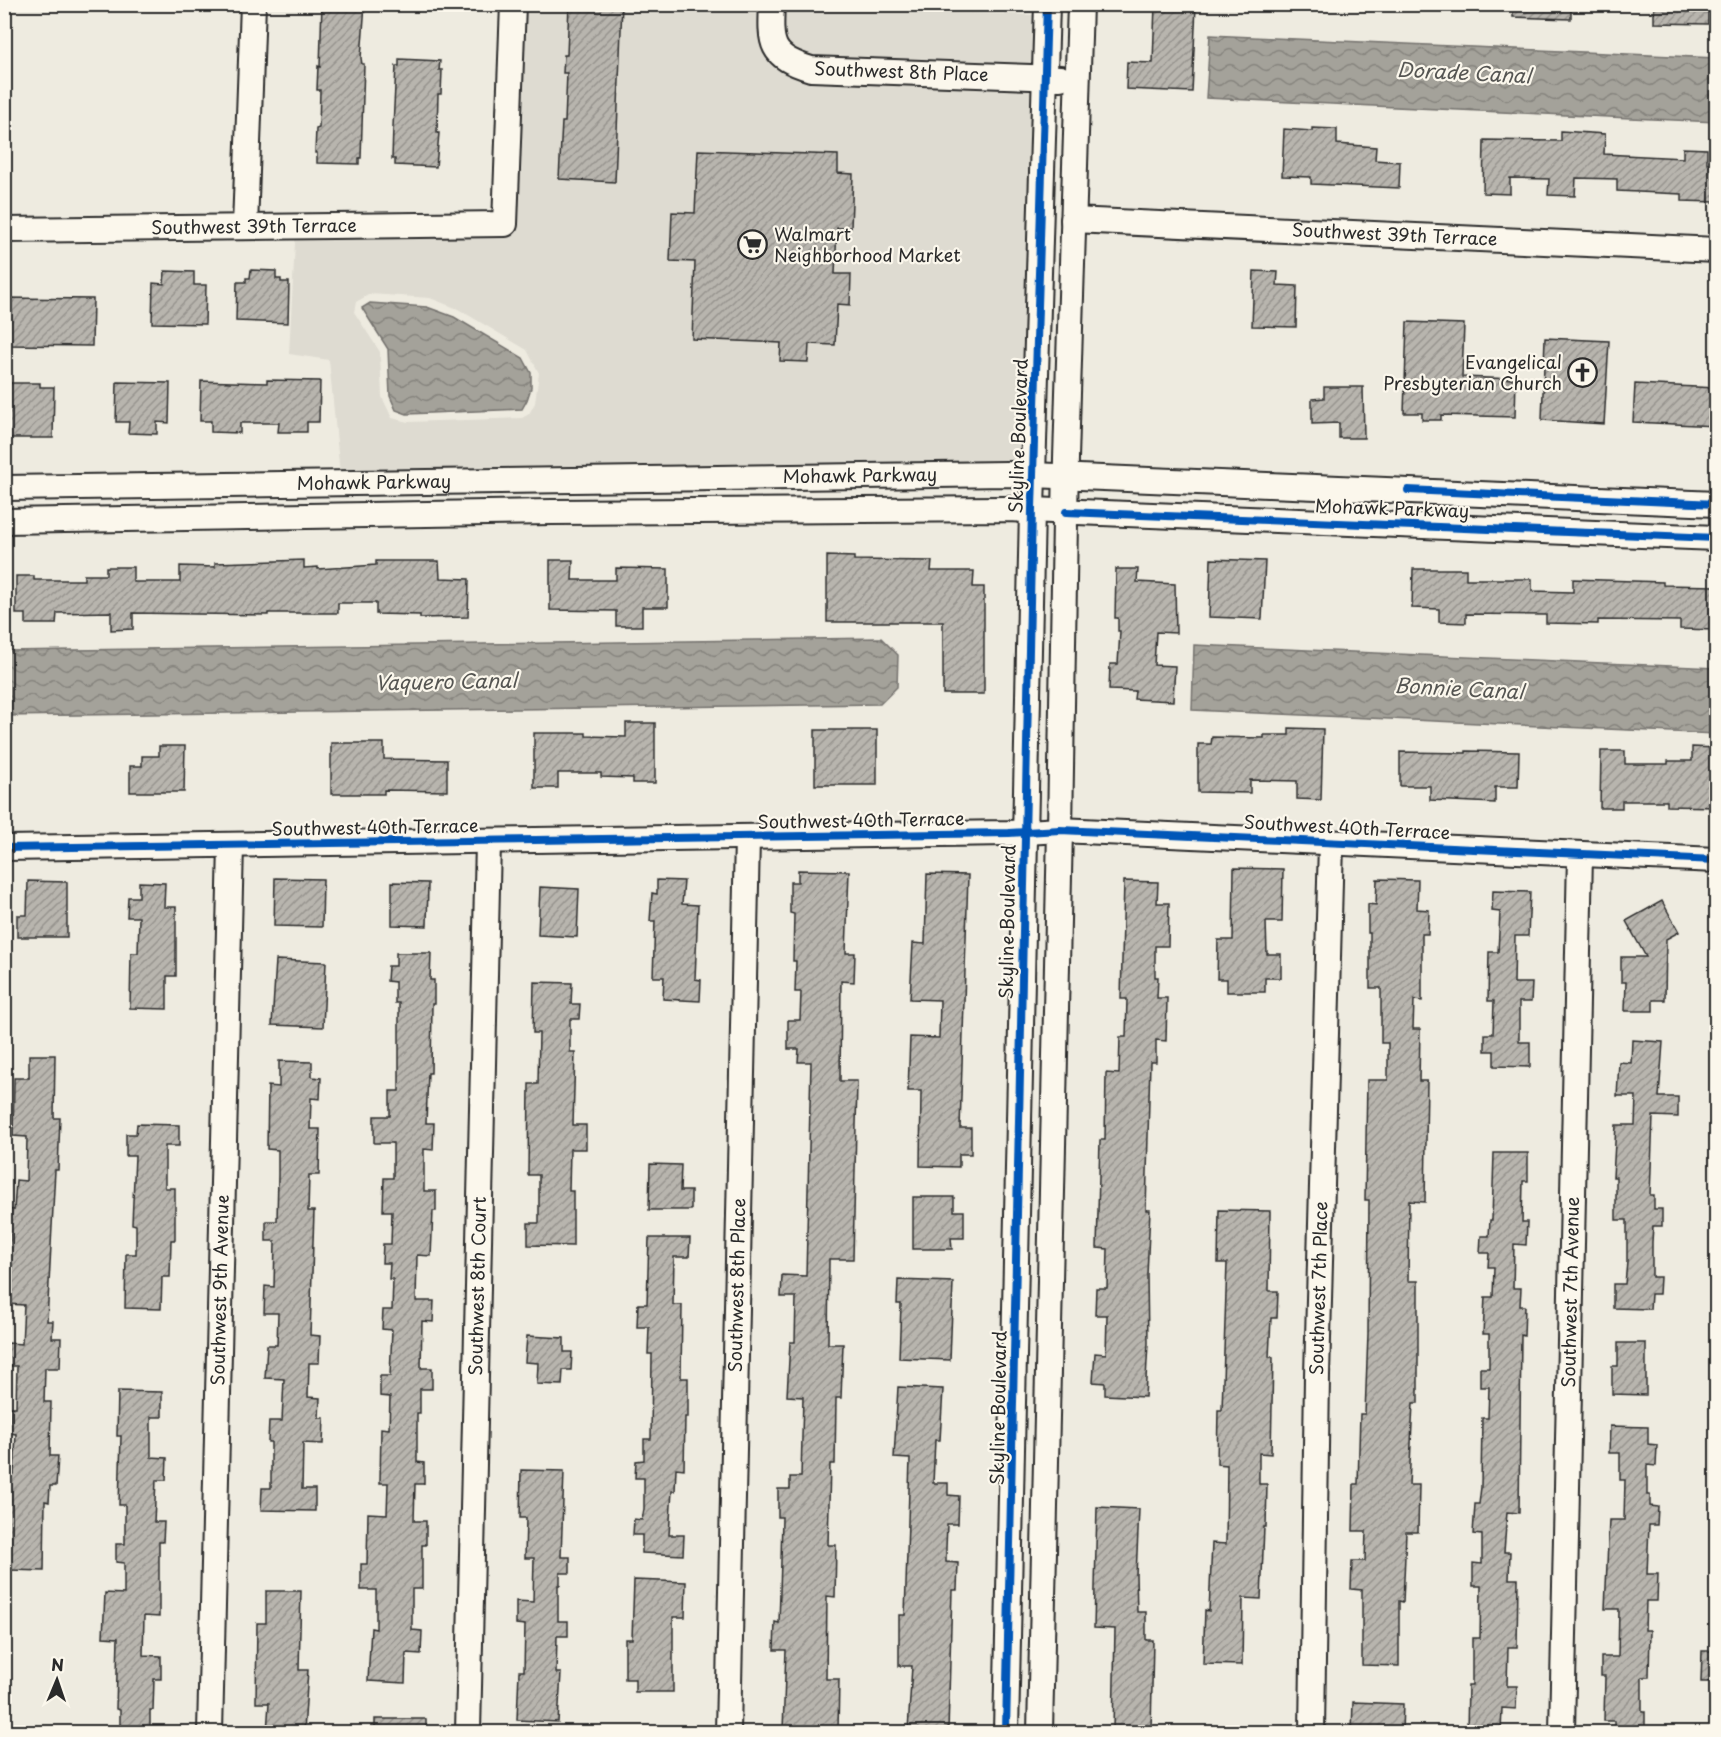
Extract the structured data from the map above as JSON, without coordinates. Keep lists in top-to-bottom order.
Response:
{
  "streets": {
    "street": [
      "Southwest 8th Place",
      "Southwest 39th Terrace",
      "Skyline Boulevard",
      "Mohawk Parkway",
      "Southwest 40th Terrace",
      "Southwest 8th Court",
      "Southwest 7th Place",
      "Southwest 9th Avenue",
      "Southwest 7th Avenue"
    ]
  },
  "crossings": [
    ["Southwest 8th Place", "Skyline Boulevard"],
    ["Southwest 8th Place", "Southwest 40th Terrace"],
    ["Skyline Boulevard", "Mohawk Parkway"],
    ["Skyline Boulevard", "Southwest 40th Terrace"],
    ["Southwest 40th Terrace", "Southwest 8th Court"],
    ["Southwest 40th Terrace", "Southwest 7th Place"],
    ["Southwest 40th Terrace", "Southwest 9th Avenue"],
    ["Southwest 40th Terrace", "Southwest 7th Avenue"]
  ],
  "water": ["Dorade Canal", "Vaquero Canal", "Bonnie Canal"],
  "places": {
    "supermarket": ["Walmart Neighborhood Market"],
    "church": ["Evangelical Presbyterian Church"]
  },
  "north": "top"
}
